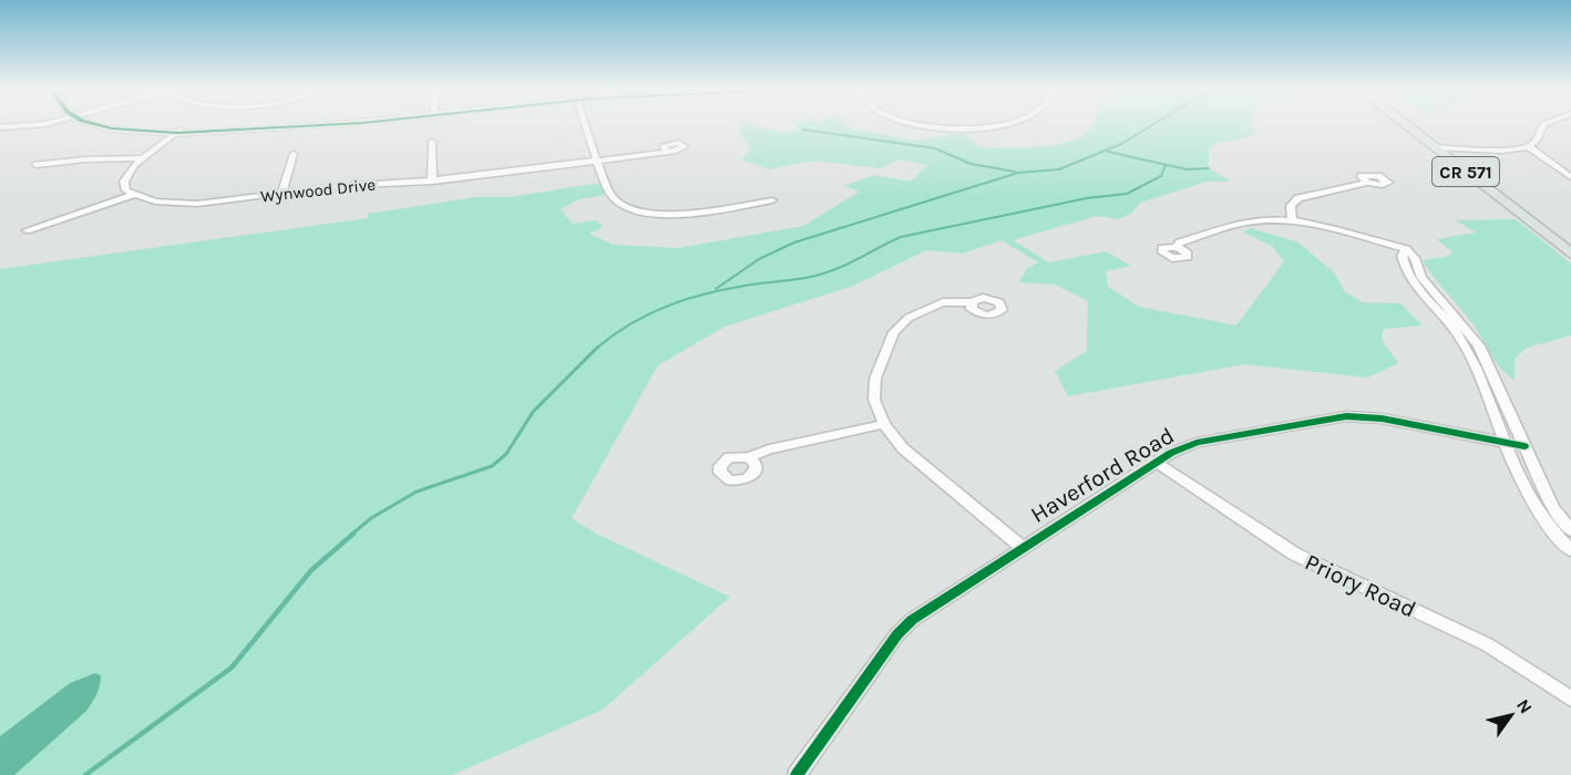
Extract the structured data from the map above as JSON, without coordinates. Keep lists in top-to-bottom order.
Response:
{
  "streets": {
    "main road": ["CR 571"],
    "street": ["Wynwood Drive", "Haverford Road", "Priory Road"]
  },
  "crossings": [
    ["Haverford Road", "Priory Road"]
  ],
  "north": "top right"
}
